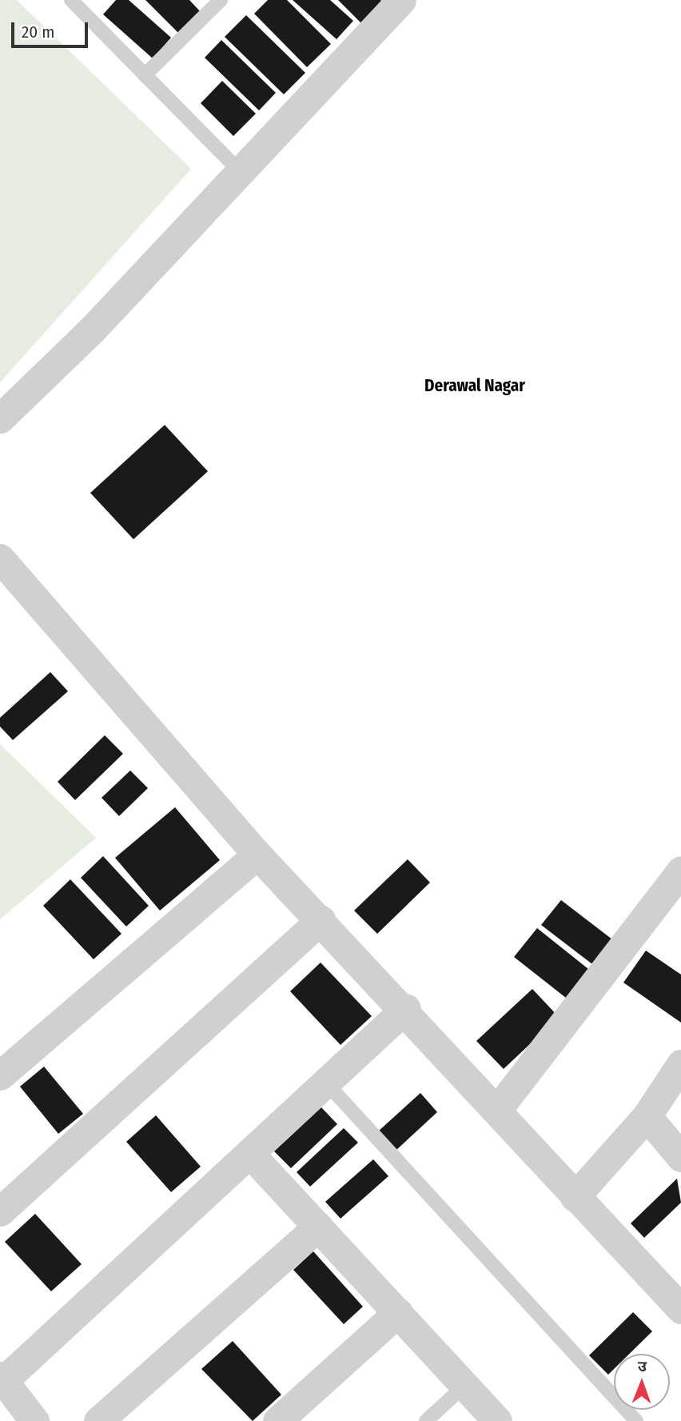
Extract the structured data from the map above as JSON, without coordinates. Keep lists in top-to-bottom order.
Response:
{
  "districts": ["Derawal Nagar"],
  "scale_bar": "20 m",
  "north": "top"
}
